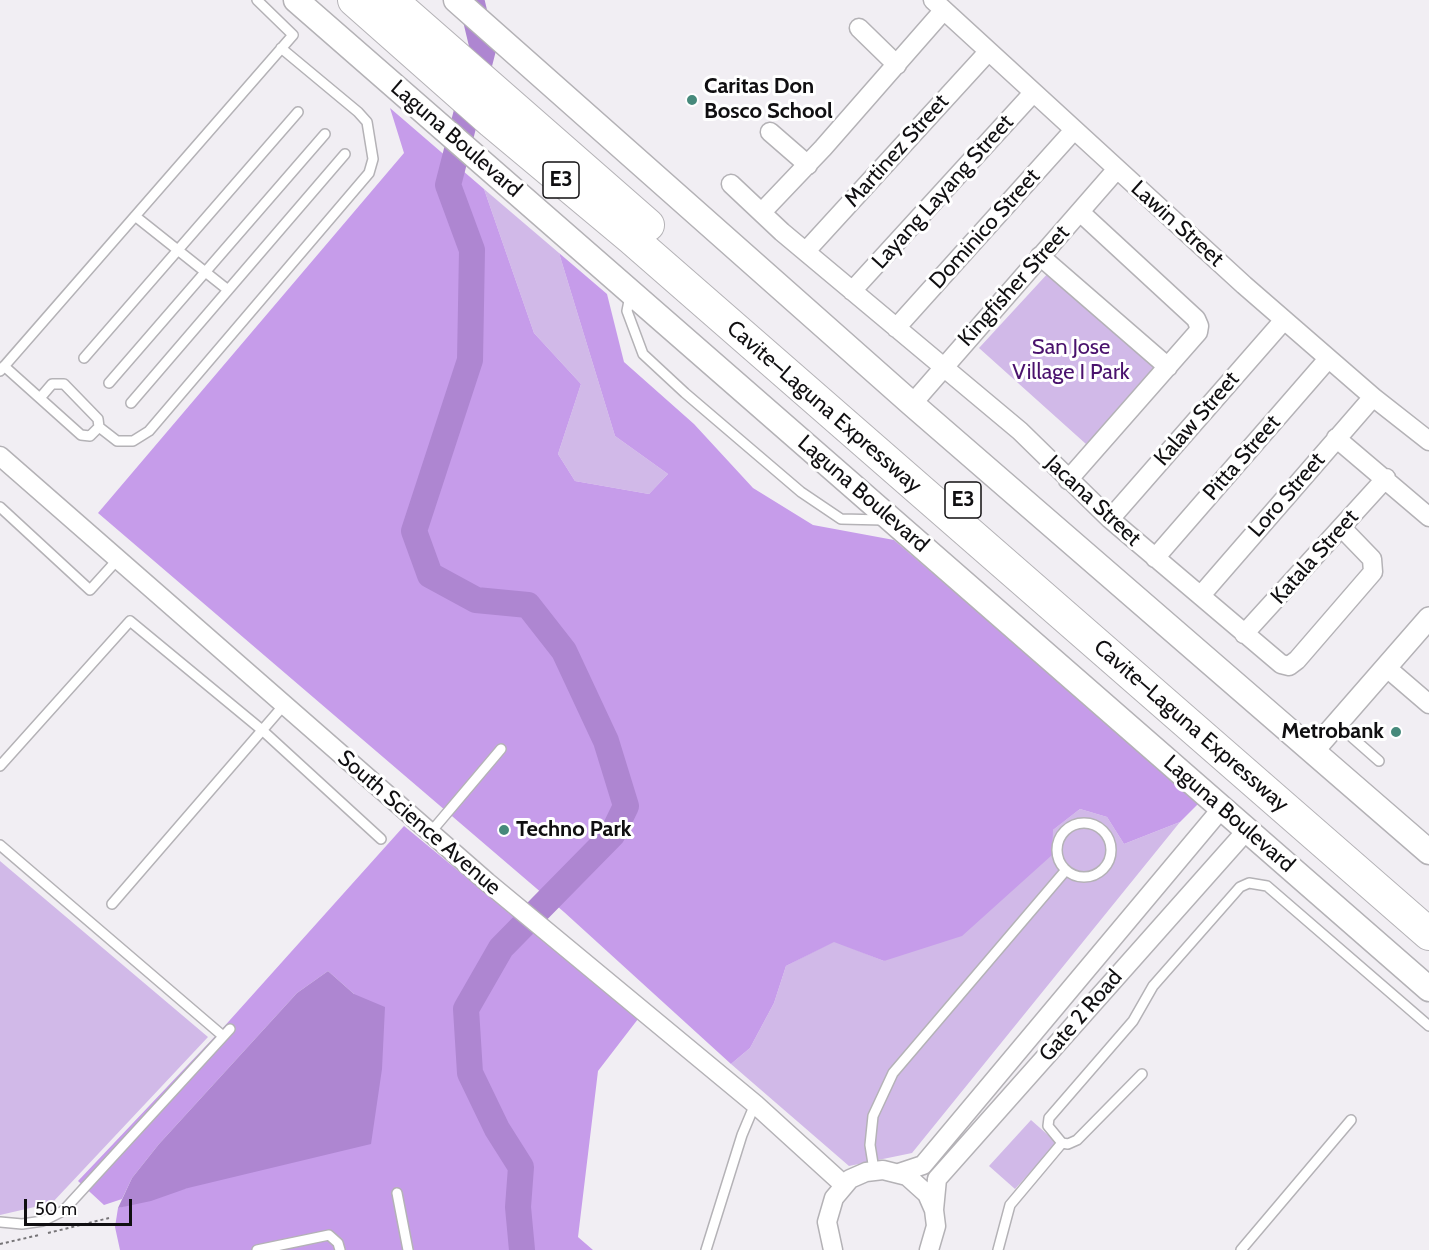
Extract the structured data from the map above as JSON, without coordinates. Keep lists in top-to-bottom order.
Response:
{
  "streets": {
    "highway": ["E3", "Cavite–Laguna Expressway"],
    "main road": ["Laguna Boulevard"],
    "street": [
      "Martinez Street",
      "Layang Layang Street",
      "Lawin Street",
      "Dominico Street",
      "Kingfisher Street",
      "Kalaw Street",
      "Pitta Street",
      "Loro Street",
      "Jacana Street",
      "Katala Street",
      "South Science Avenue",
      "Gate 2 Road"
    ]
  },
  "crossings": [
    ["Laguna Boulevard", "Gate 2 Road"],
    ["Martinez Street", "Lawin Street"],
    ["Martinez Street", "Jacana Street"],
    ["Layang Layang Street", "Lawin Street"],
    ["Layang Layang Street", "Jacana Street"],
    ["Lawin Street", "Dominico Street"],
    ["Lawin Street", "Kingfisher Street"],
    ["Lawin Street", "Kalaw Street"],
    ["Lawin Street", "Pitta Street"],
    ["Lawin Street", "Loro Street"],
    ["Dominico Street", "Jacana Street"],
    ["Kingfisher Street", "Jacana Street"],
    ["Kalaw Street", "Jacana Street"],
    ["Pitta Street", "Jacana Street"],
    ["Loro Street", "Jacana Street"],
    ["Jacana Street", "Katala Street"]
  ],
  "parks": ["San Jose Village I Park"],
  "places": ["Caritas Don Bosco School", "Metrobank", "Techno Park"],
  "scale_bar": "50 m"
}
